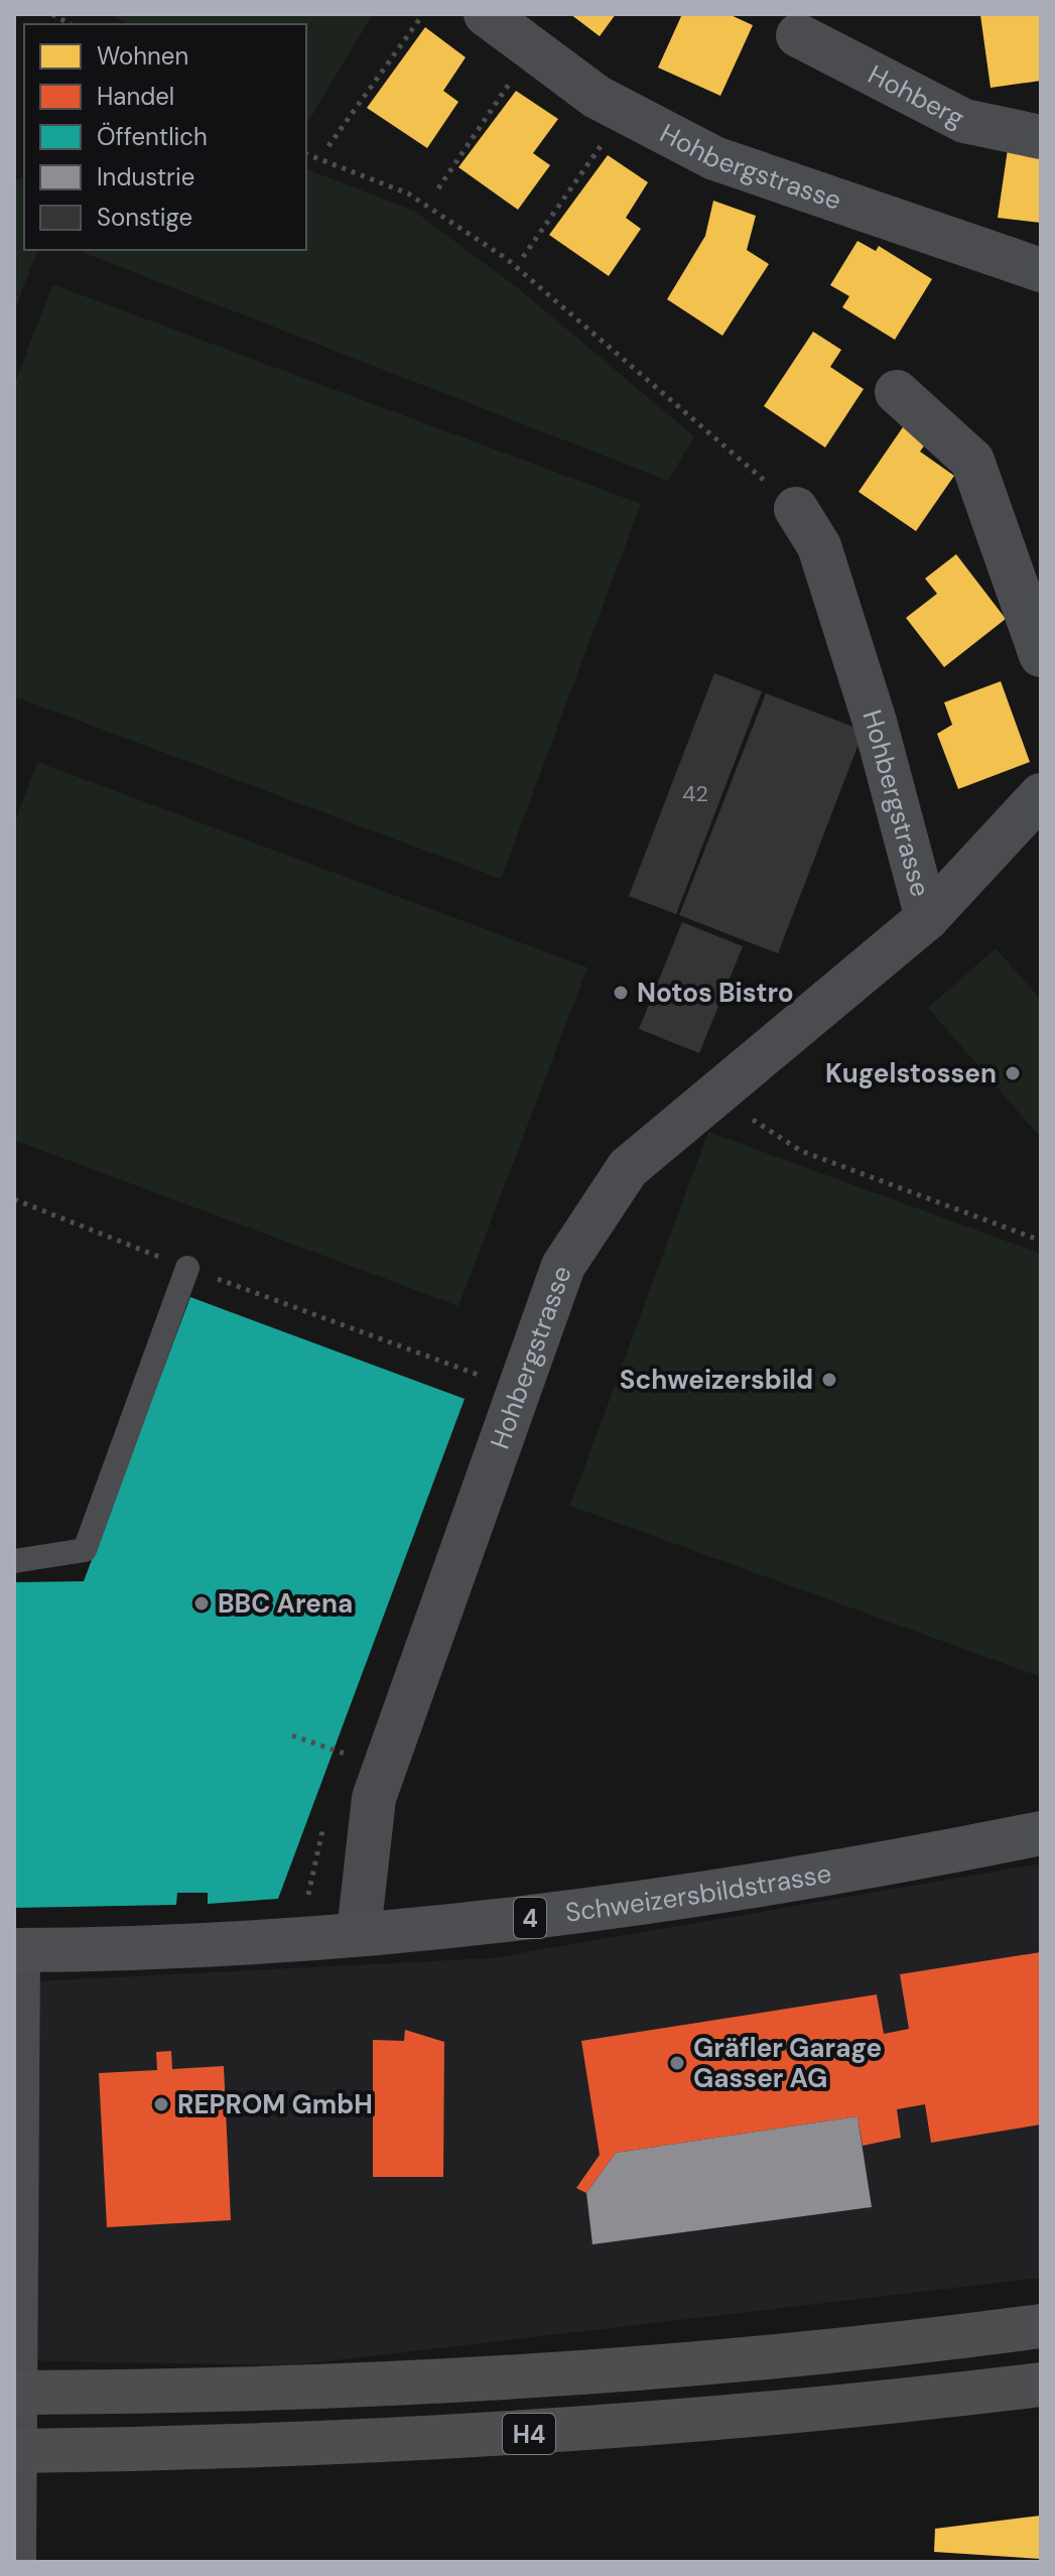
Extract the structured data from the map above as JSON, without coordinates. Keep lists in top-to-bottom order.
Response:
{
  "streets": {
    "highway": ["H4"],
    "main road": ["Schweizersbildstrasse", "4"],
    "street": ["Hohberg", "Hohbergstrasse"]
  },
  "crossings": [
    ["Hohbergstrasse", "Schweizersbildstrasse"]
  ],
  "places": [
    "Notos Bistro",
    "Kugelstossen",
    "Schweizersbild",
    "BBC Arena",
    "Gräfler Garage Gasser AG",
    "REPROM GmbH"
  ],
  "house_numbers": ["42"],
  "legend": [
    "Wohnen",
    "Handel",
    "Öffentlich",
    "Industrie",
    "Sonstige"
  ]
}
